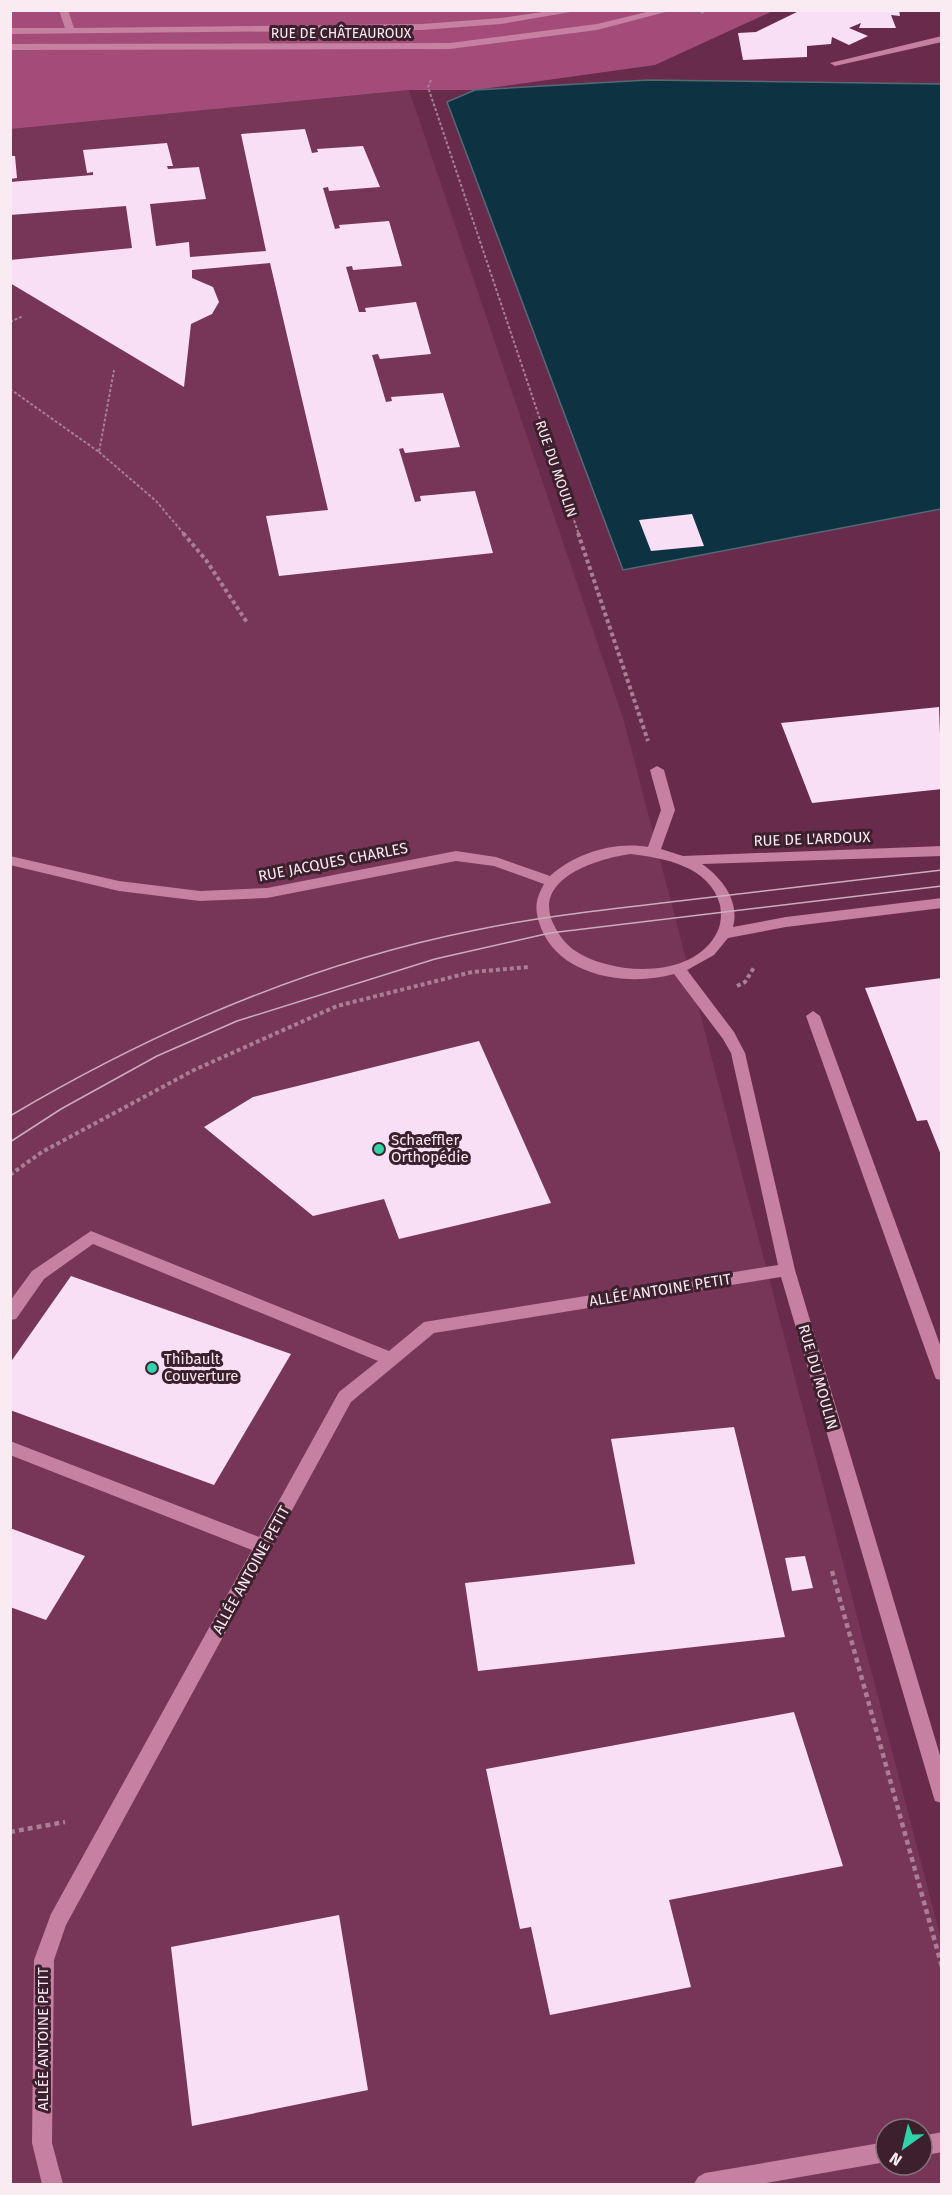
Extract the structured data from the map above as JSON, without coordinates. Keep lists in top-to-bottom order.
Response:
{
  "streets": {
    "street": [
      "RUE DE CHÂTEAUROUX",
      "RUE DU MOULIN",
      "RUE DE L'ARDOUX",
      "RUE JACQUES CHARLES",
      "ALLÉE ANTOINE PETIT"
    ]
  },
  "crossings": [
    ["RUE DU MOULIN", "RUE DE L'ARDOUX"],
    ["RUE DU MOULIN", "RUE JACQUES CHARLES"],
    ["RUE DU MOULIN", "ALLÉE ANTOINE PETIT"],
    ["RUE DE L'ARDOUX", "RUE JACQUES CHARLES"]
  ],
  "places": ["Schaeffler Orthopédie", "Thibault Couverture"],
  "north": "bottom left"
}
